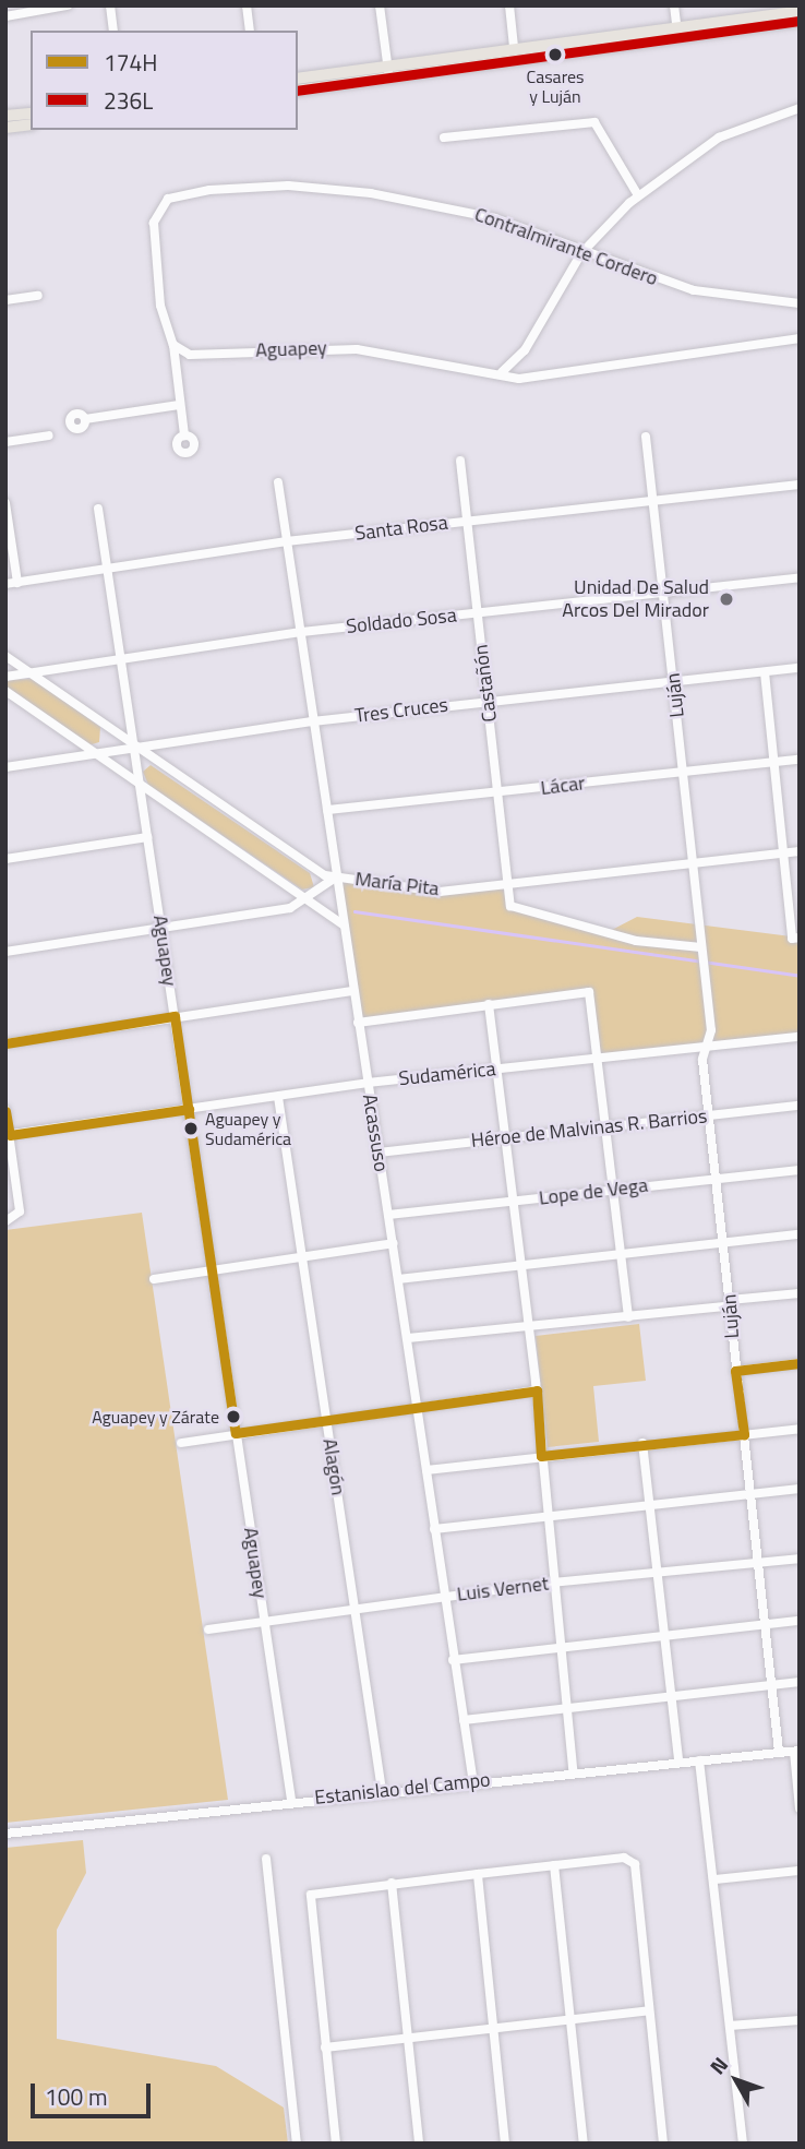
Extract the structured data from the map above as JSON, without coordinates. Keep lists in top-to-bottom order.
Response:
{
  "streets": {
    "street": [
      "Contralmirante Cordero",
      "Aguapey",
      "Santa Rosa",
      "Soldado Sosa",
      "Castañón",
      "Luján",
      "Tres Cruces",
      "Lácar",
      "María Pita",
      "Sudamérica",
      "Héroe de Malvinas R. Barrios",
      "Acassuso",
      "Lope de Vega",
      "Alagón",
      "Luis Vernet",
      "Estanislao del Campo"
    ]
  },
  "crossings": [
    ["Contralmirante Cordero", "Aguapey"],
    ["Aguapey", "Santa Rosa"],
    ["Aguapey", "Soldado Sosa"],
    ["Aguapey", "Tres Cruces"],
    ["Aguapey", "María Pita"],
    ["Aguapey", "Sudamérica"],
    ["Aguapey", "Luis Vernet"],
    ["Aguapey", "Estanislao del Campo"],
    ["Santa Rosa", "Castañón"],
    ["Santa Rosa", "Luján"],
    ["Santa Rosa", "Acassuso"],
    ["Soldado Sosa", "Castañón"],
    ["Soldado Sosa", "Luján"],
    ["Soldado Sosa", "Acassuso"],
    ["Castañón", "Luján"],
    ["Castañón", "Tres Cruces"],
    ["Castañón", "Lácar"],
    ["Castañón", "María Pita"],
    ["Luján", "Tres Cruces"],
    ["Luján", "Lácar"],
    ["Luján", "María Pita"],
    ["Luján", "Sudamérica"],
    ["Luján", "Héroe de Malvinas R. Barrios"],
    ["Luján", "Lope de Vega"],
    ["Luján", "Luis Vernet"],
    ["Luján", "Estanislao del Campo"],
    ["Tres Cruces", "Acassuso"],
    ["Lácar", "Acassuso"],
    ["María Pita", "Acassuso"],
    ["Sudamérica", "Acassuso"],
    ["Sudamérica", "Alagón"],
    ["Héroe de Malvinas R. Barrios", "Acassuso"],
    ["Acassuso", "Lope de Vega"],
    ["Acassuso", "Luis Vernet"],
    ["Acassuso", "Estanislao del Campo"],
    ["Alagón", "Luis Vernet"],
    ["Alagón", "Estanislao del Campo"]
  ],
  "places": [
    "Casares y Luján",
    "Unidad De Salud Arcos Del Mirador",
    "Aguapey y Sudamérica",
    "Aguapey y Zárate"
  ],
  "lines": ["transit line 236L", "transit line 174H"],
  "legend": ["174H", "236L"],
  "scale_bar": "100 m",
  "north": "top left"
}
